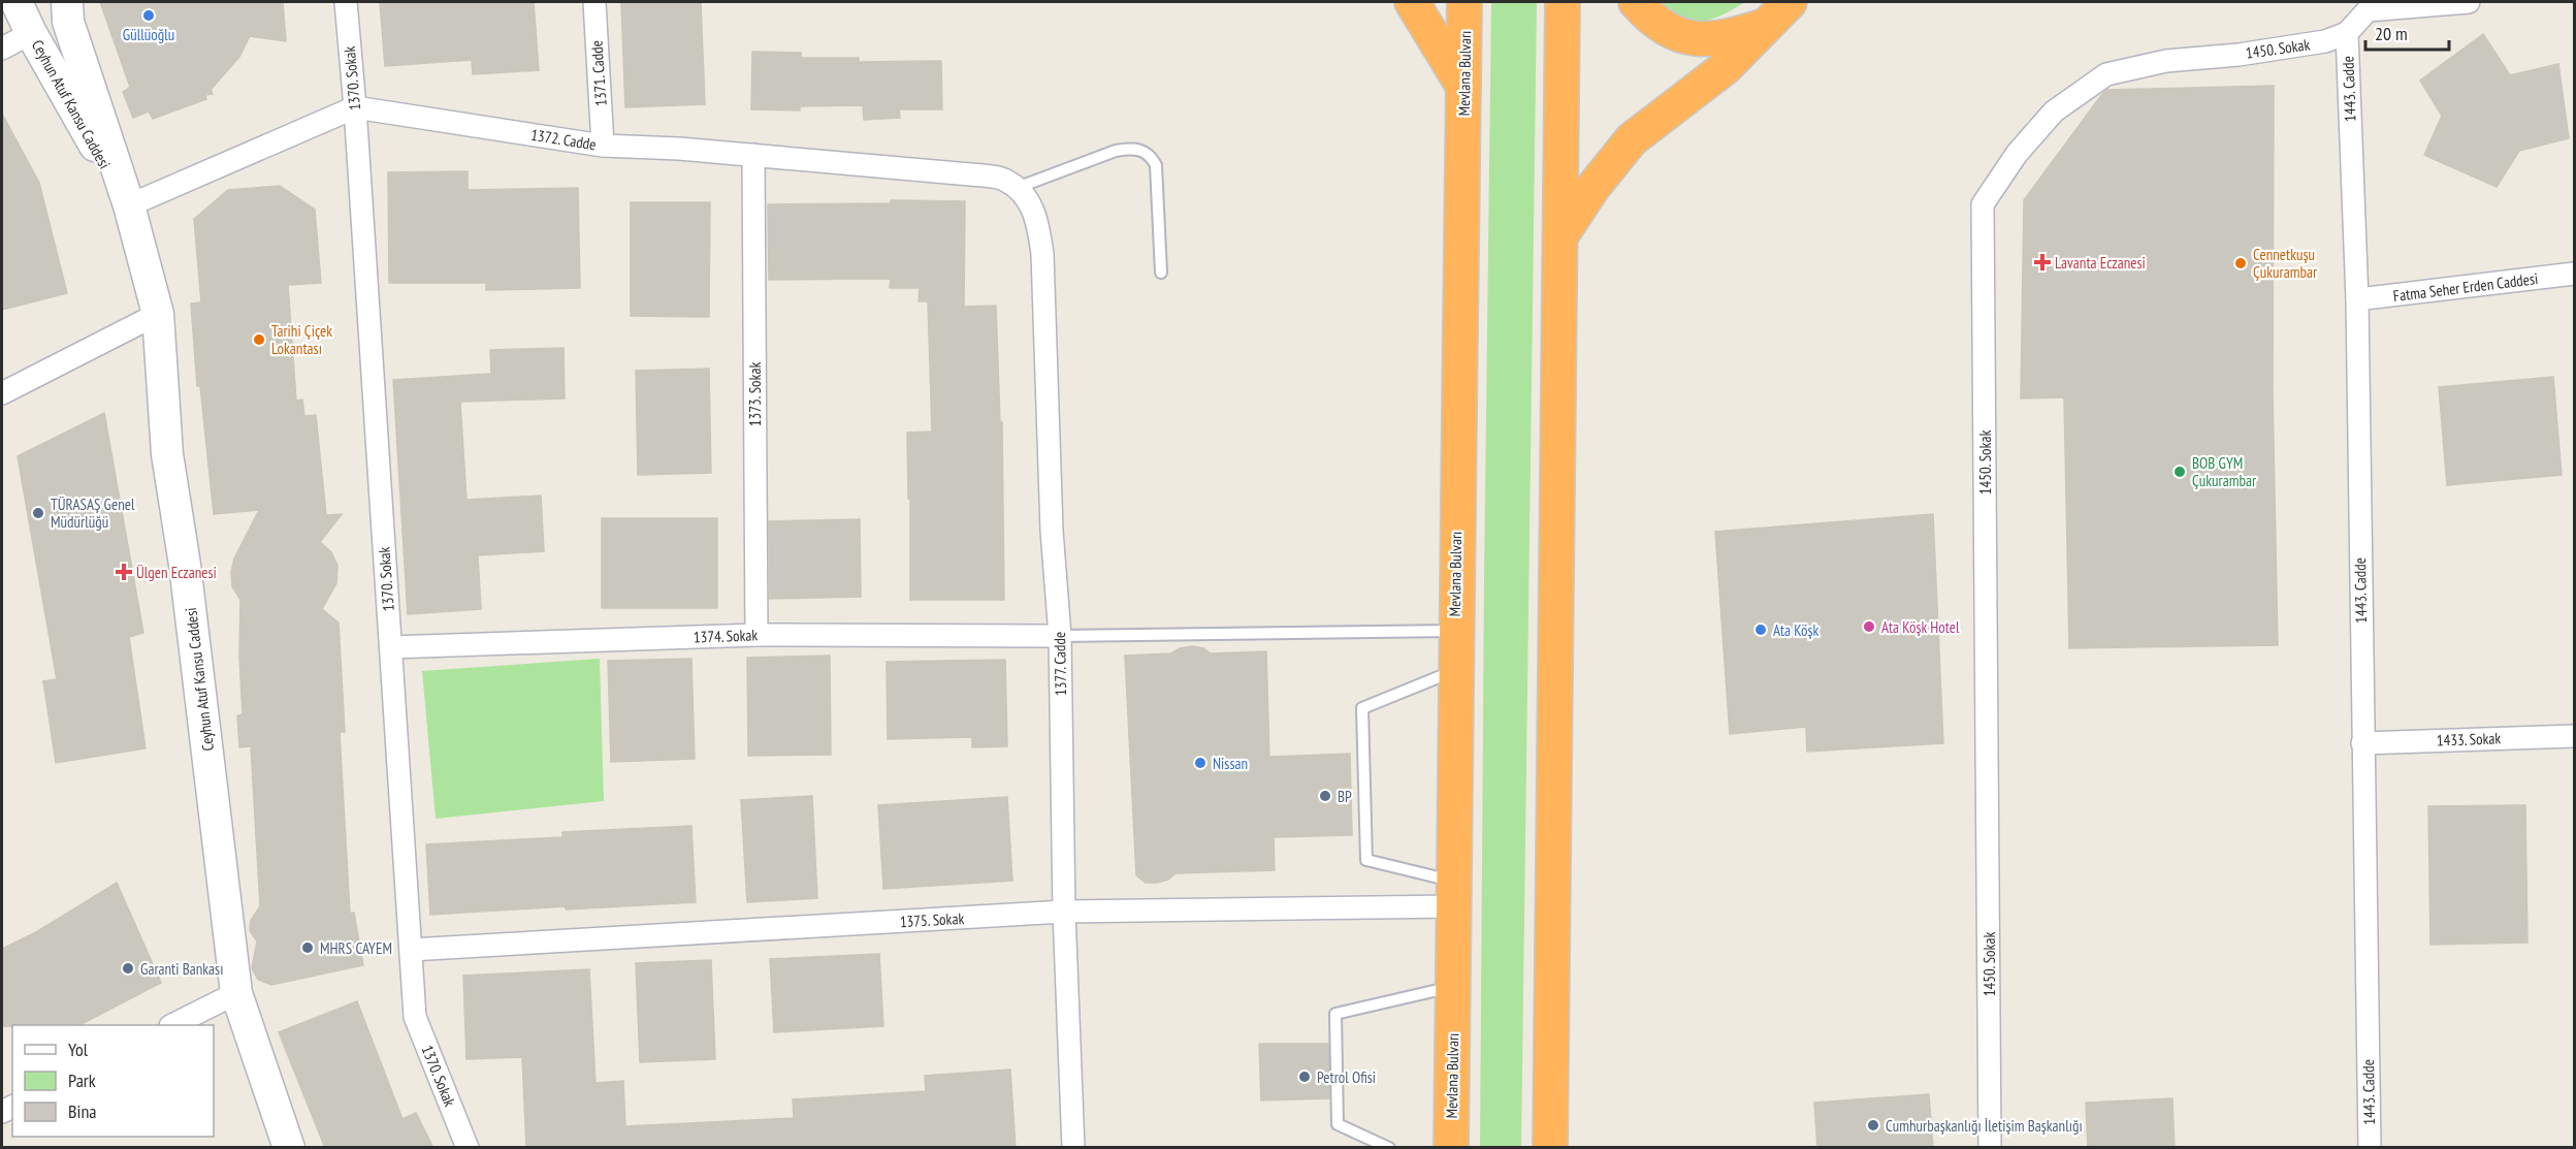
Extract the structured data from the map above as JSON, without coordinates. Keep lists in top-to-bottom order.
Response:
{
  "streets": {
    "highway": ["Mevlana Bulvarı"],
    "main road": ["Ceyhun Atuf Kansu Caddesi"],
    "street": [
      "1450. Sokak",
      "1371. Cadde",
      "1370. Sokak",
      "1443. Cadde",
      "1372. Cadde",
      "Fatma Seher Erden Caddesi",
      "1373. Sokak",
      "1374. Sokak",
      "1377. Cadde",
      "1433. Sokak",
      "1375. Sokak"
    ]
  },
  "crossings": [
    ["1450. Sokak", "1443. Cadde"],
    ["1371. Cadde", "1372. Cadde"],
    ["Mevlana Bulvarı", "1375. Sokak"],
    ["1370. Sokak", "1372. Cadde"],
    ["1370. Sokak", "1374. Sokak"],
    ["1370. Sokak", "1375. Sokak"],
    ["1443. Cadde", "Fatma Seher Erden Caddesi"],
    ["1443. Cadde", "1433. Sokak"],
    ["1372. Cadde", "1373. Sokak"],
    ["1372. Cadde", "1377. Cadde"],
    ["1373. Sokak", "1374. Sokak"],
    ["1374. Sokak", "1377. Cadde"],
    ["1377. Cadde", "1375. Sokak"]
  ],
  "places": {
    "other": [
      "Güllüoğlu",
      "Cennetkuşu Çukurambar",
      "Tarihi Çiçek Lokantası",
      "BOB GYM Çukurambar",
      "TÜRASAŞ Genel Müdürlüğü",
      "Ata Köşk Hotel",
      "Ata Köşk",
      "Nissan",
      "BP",
      "MHRS CAYEM",
      "Garanti Bankası",
      "Petrol Ofisi",
      "Cumhurbaşkanlığı İletişim Başkanlığı"
    ],
    "health": ["Lavanta Eczanesi", "Ülgen Eczanesi"]
  },
  "legend": ["Yol", "Park", "Bina"],
  "scale_bar": "20 m"
}
